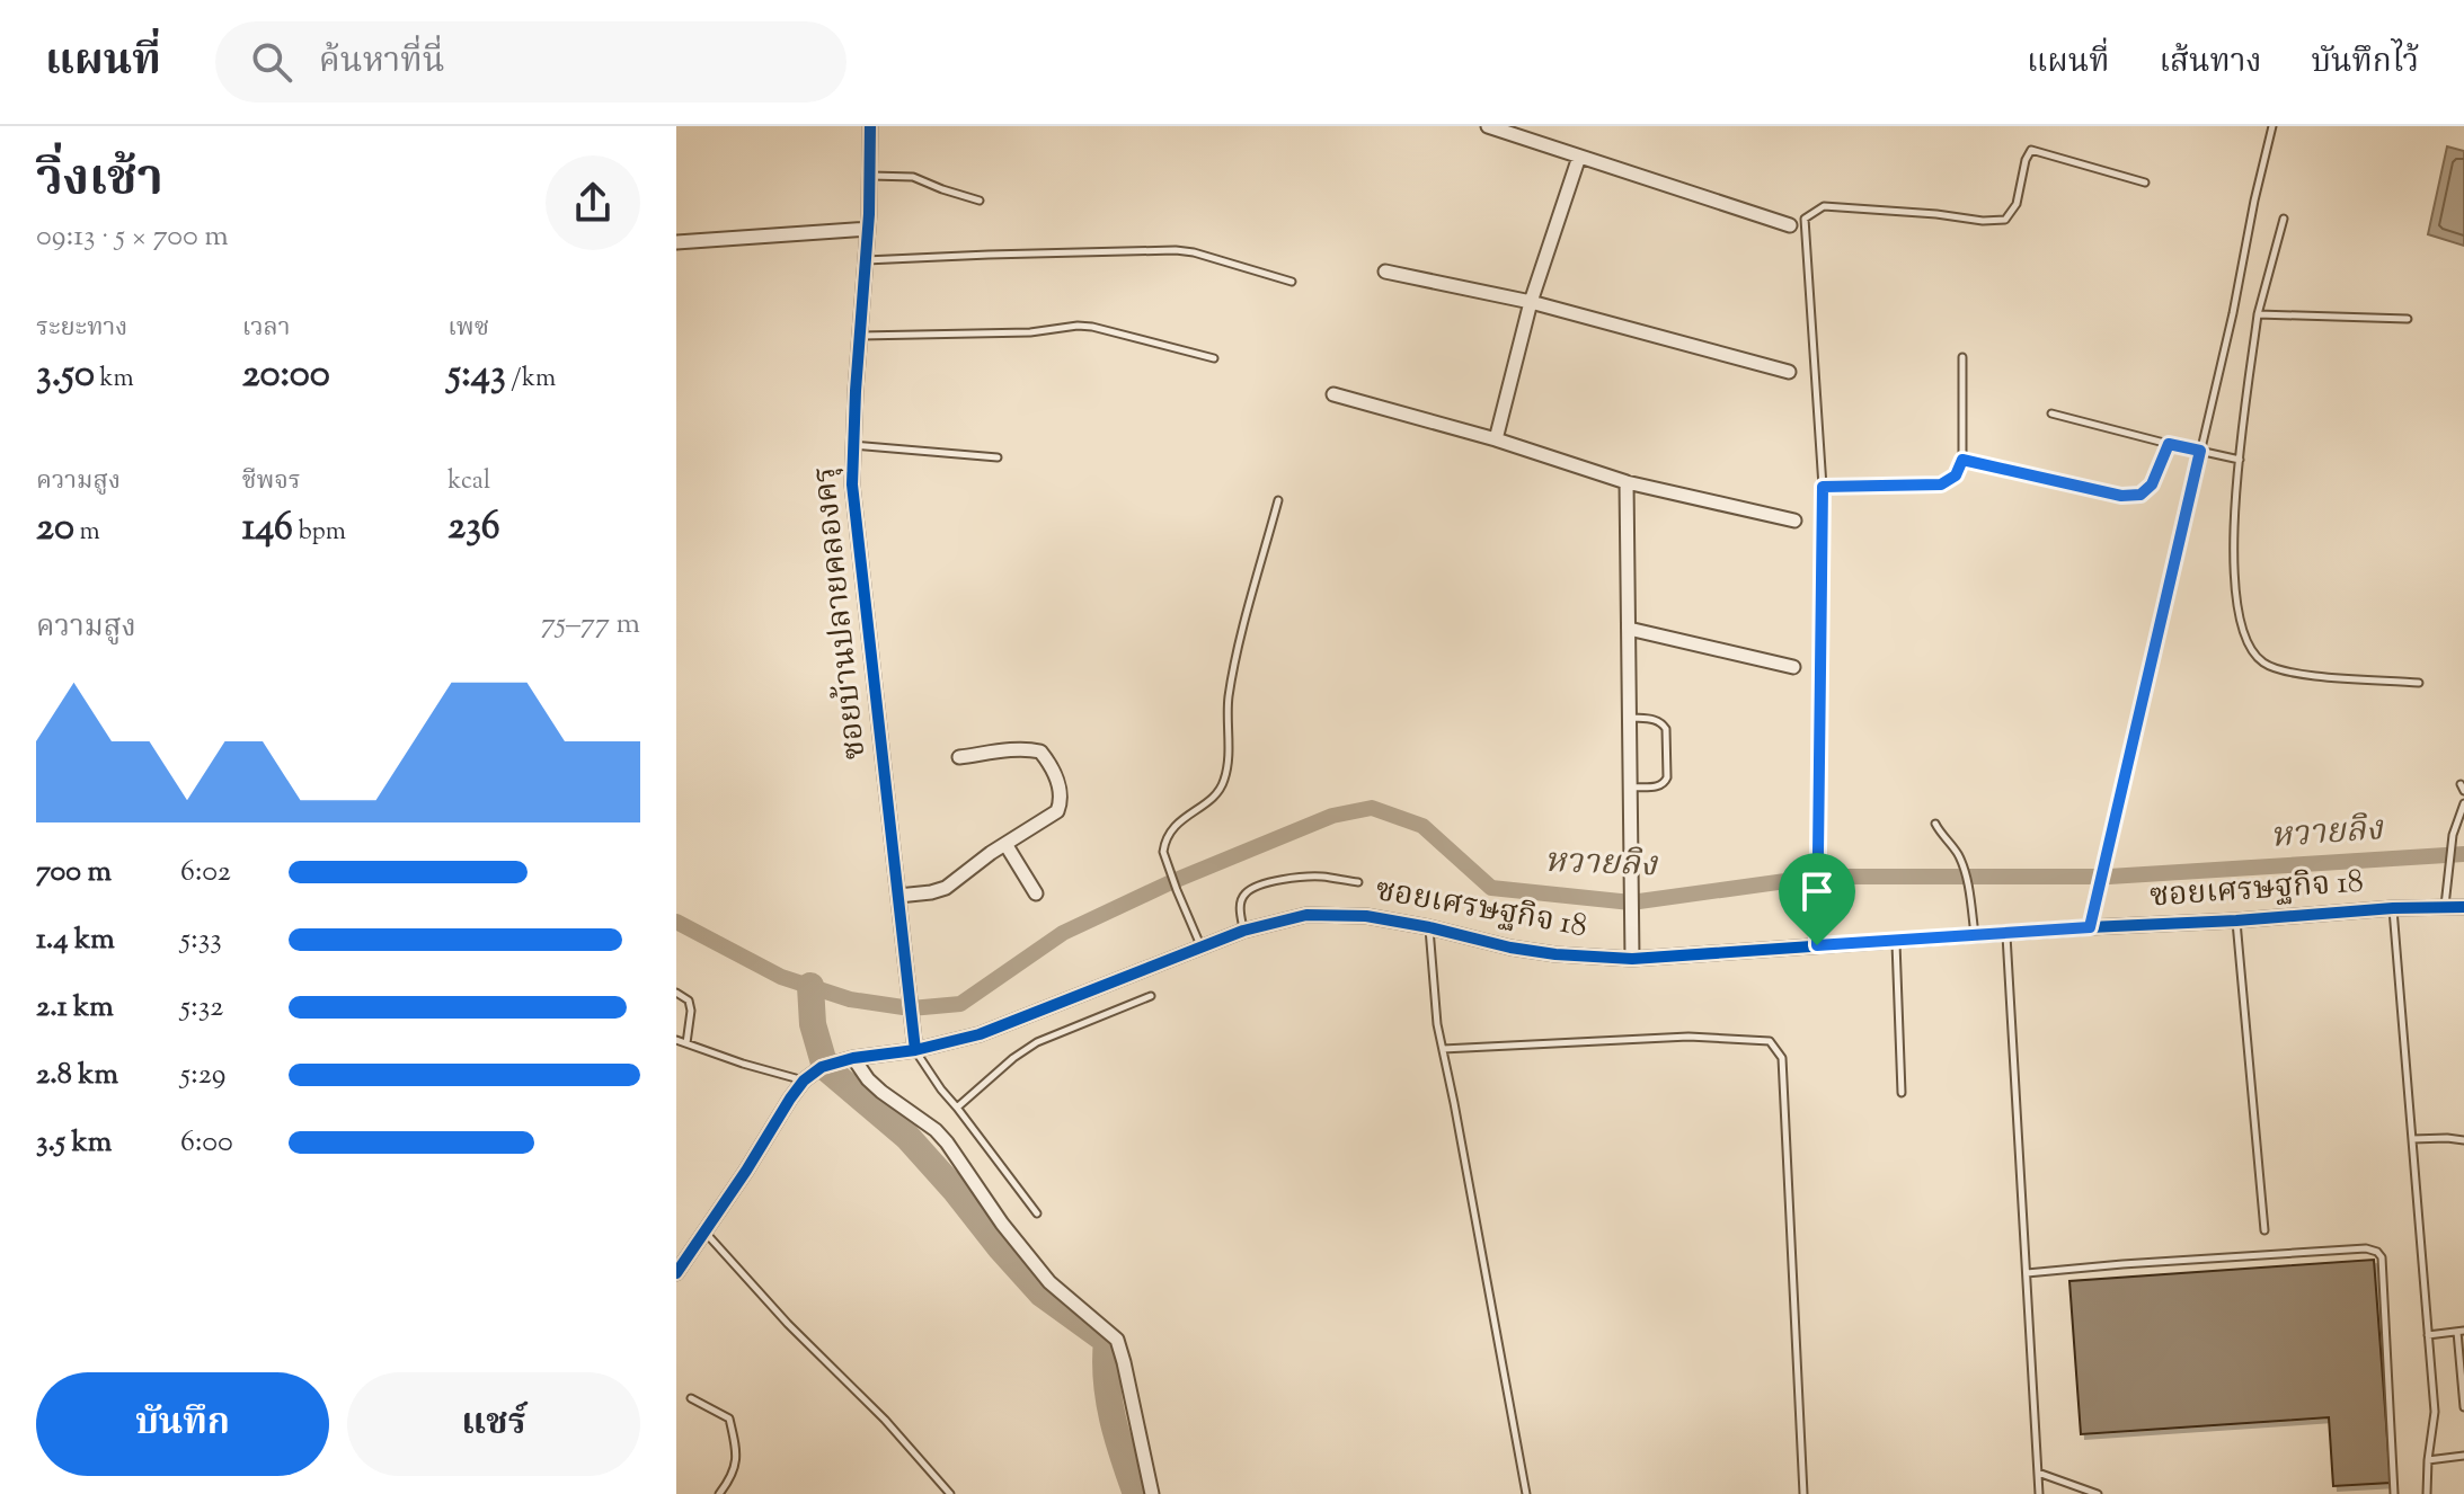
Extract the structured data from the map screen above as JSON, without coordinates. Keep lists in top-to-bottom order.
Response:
{
  "streets": {
    "street": ["ซอยบ้านปลายคลองครุ", "ซอยเศรษฐกิจ 18"]
  },
  "crossings": [
    ["ซอยบ้านปลายคลองครุ", "ซอยเศรษฐกิจ 18"]
  ],
  "water": ["หวายลิง"],
  "page": {
    "header": "แผนที่",
    "search": "ค้นหาที่นี่",
    "nav": ["แผนที่", "เส้นทาง", "บันทึกไว้"],
    "heading": ["วิ่งเช้า", "09:13 · 5 × 700 m"],
    "stats": [
      ["ระยะทาง", "3.50 km"],
      ["เวลา", "20:00"],
      ["เพซ", "5:43 /km"],
      ["ความสูง", "20 m"],
      ["ชีพจร", "146 bpm"],
      ["kcal", "236"]
    ],
    "chart": ["ความสูง", "75–77 m"],
    "list": [
      {
        "name": "700 m",
        "note": "6:02"
      },
      {
        "name": "1.4 km",
        "note": "5:33"
      },
      {
        "name": "2.1 km",
        "note": "5:32"
      },
      {
        "name": "2.8 km",
        "note": "5:29"
      },
      {
        "name": "3.5 km",
        "note": "6:00"
      }
    ],
    "buttons": ["บันทึก", "แชร์"]
  }
}
